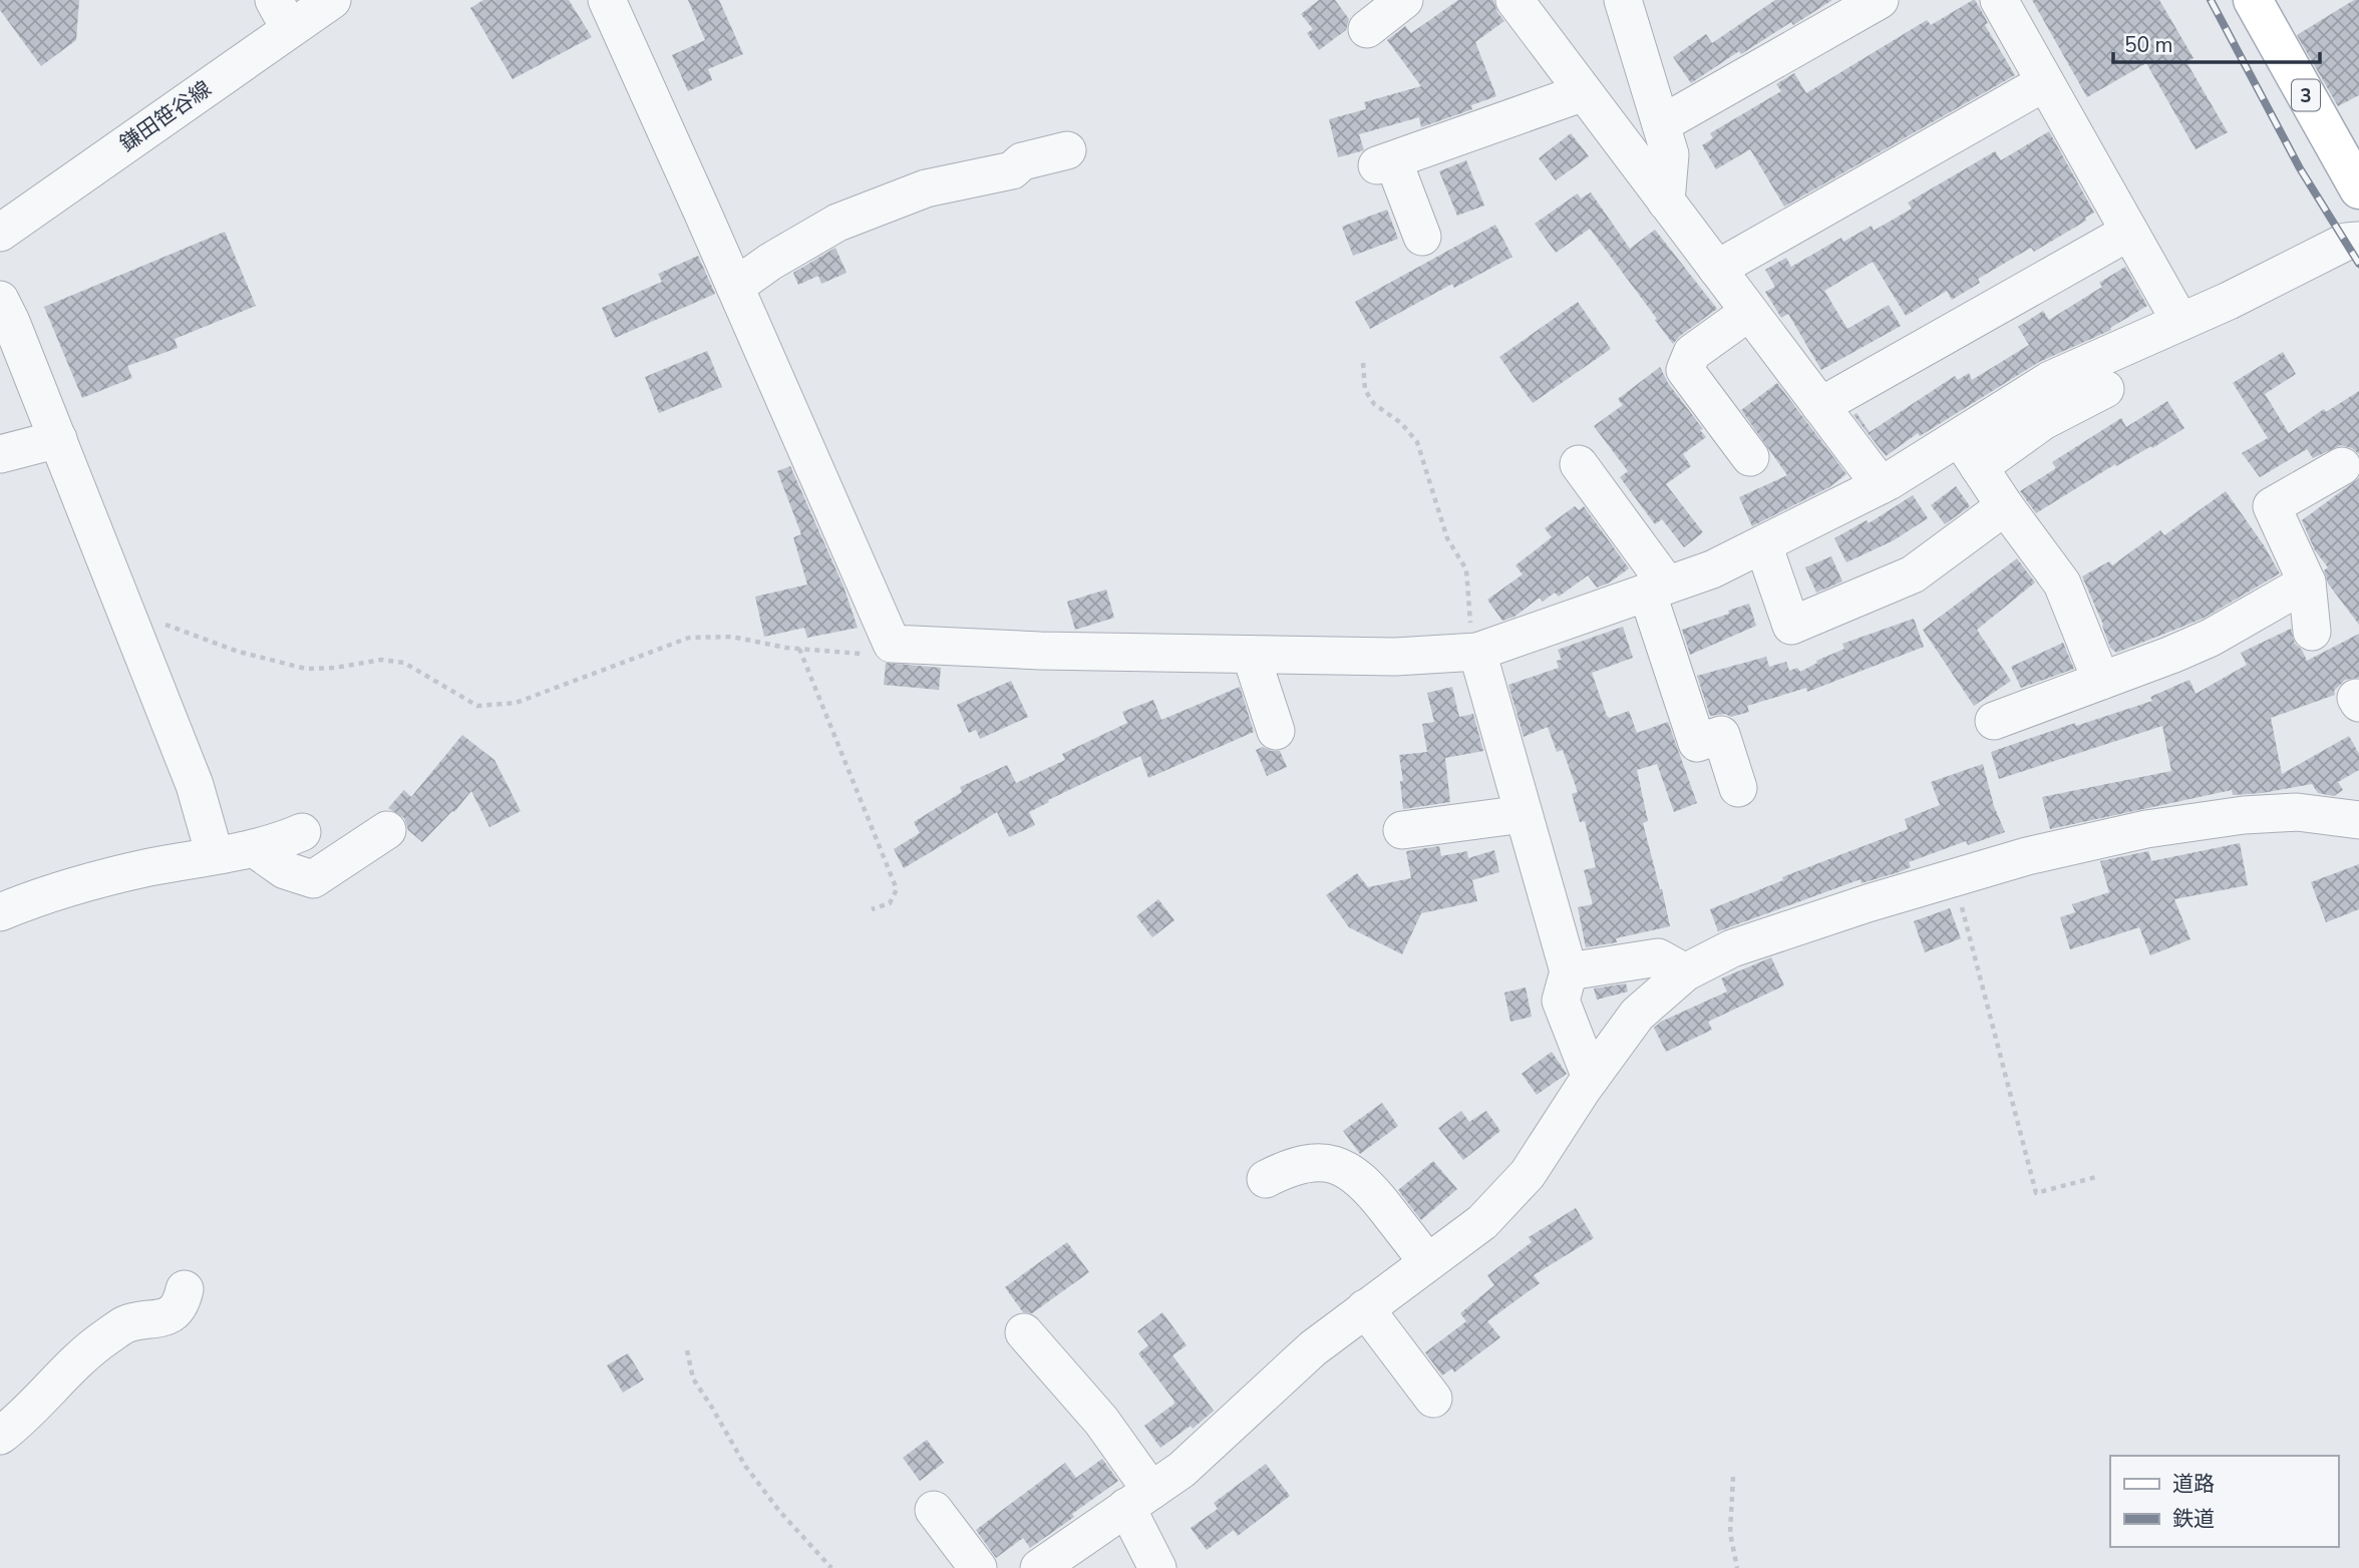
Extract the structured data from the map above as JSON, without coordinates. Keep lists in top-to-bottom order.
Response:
{
  "streets": {
    "main road": ["3"],
    "street": ["鎌田笹谷線"]
  },
  "legend": ["道路", "鉄道"],
  "scale_bar": "50 m"
}
